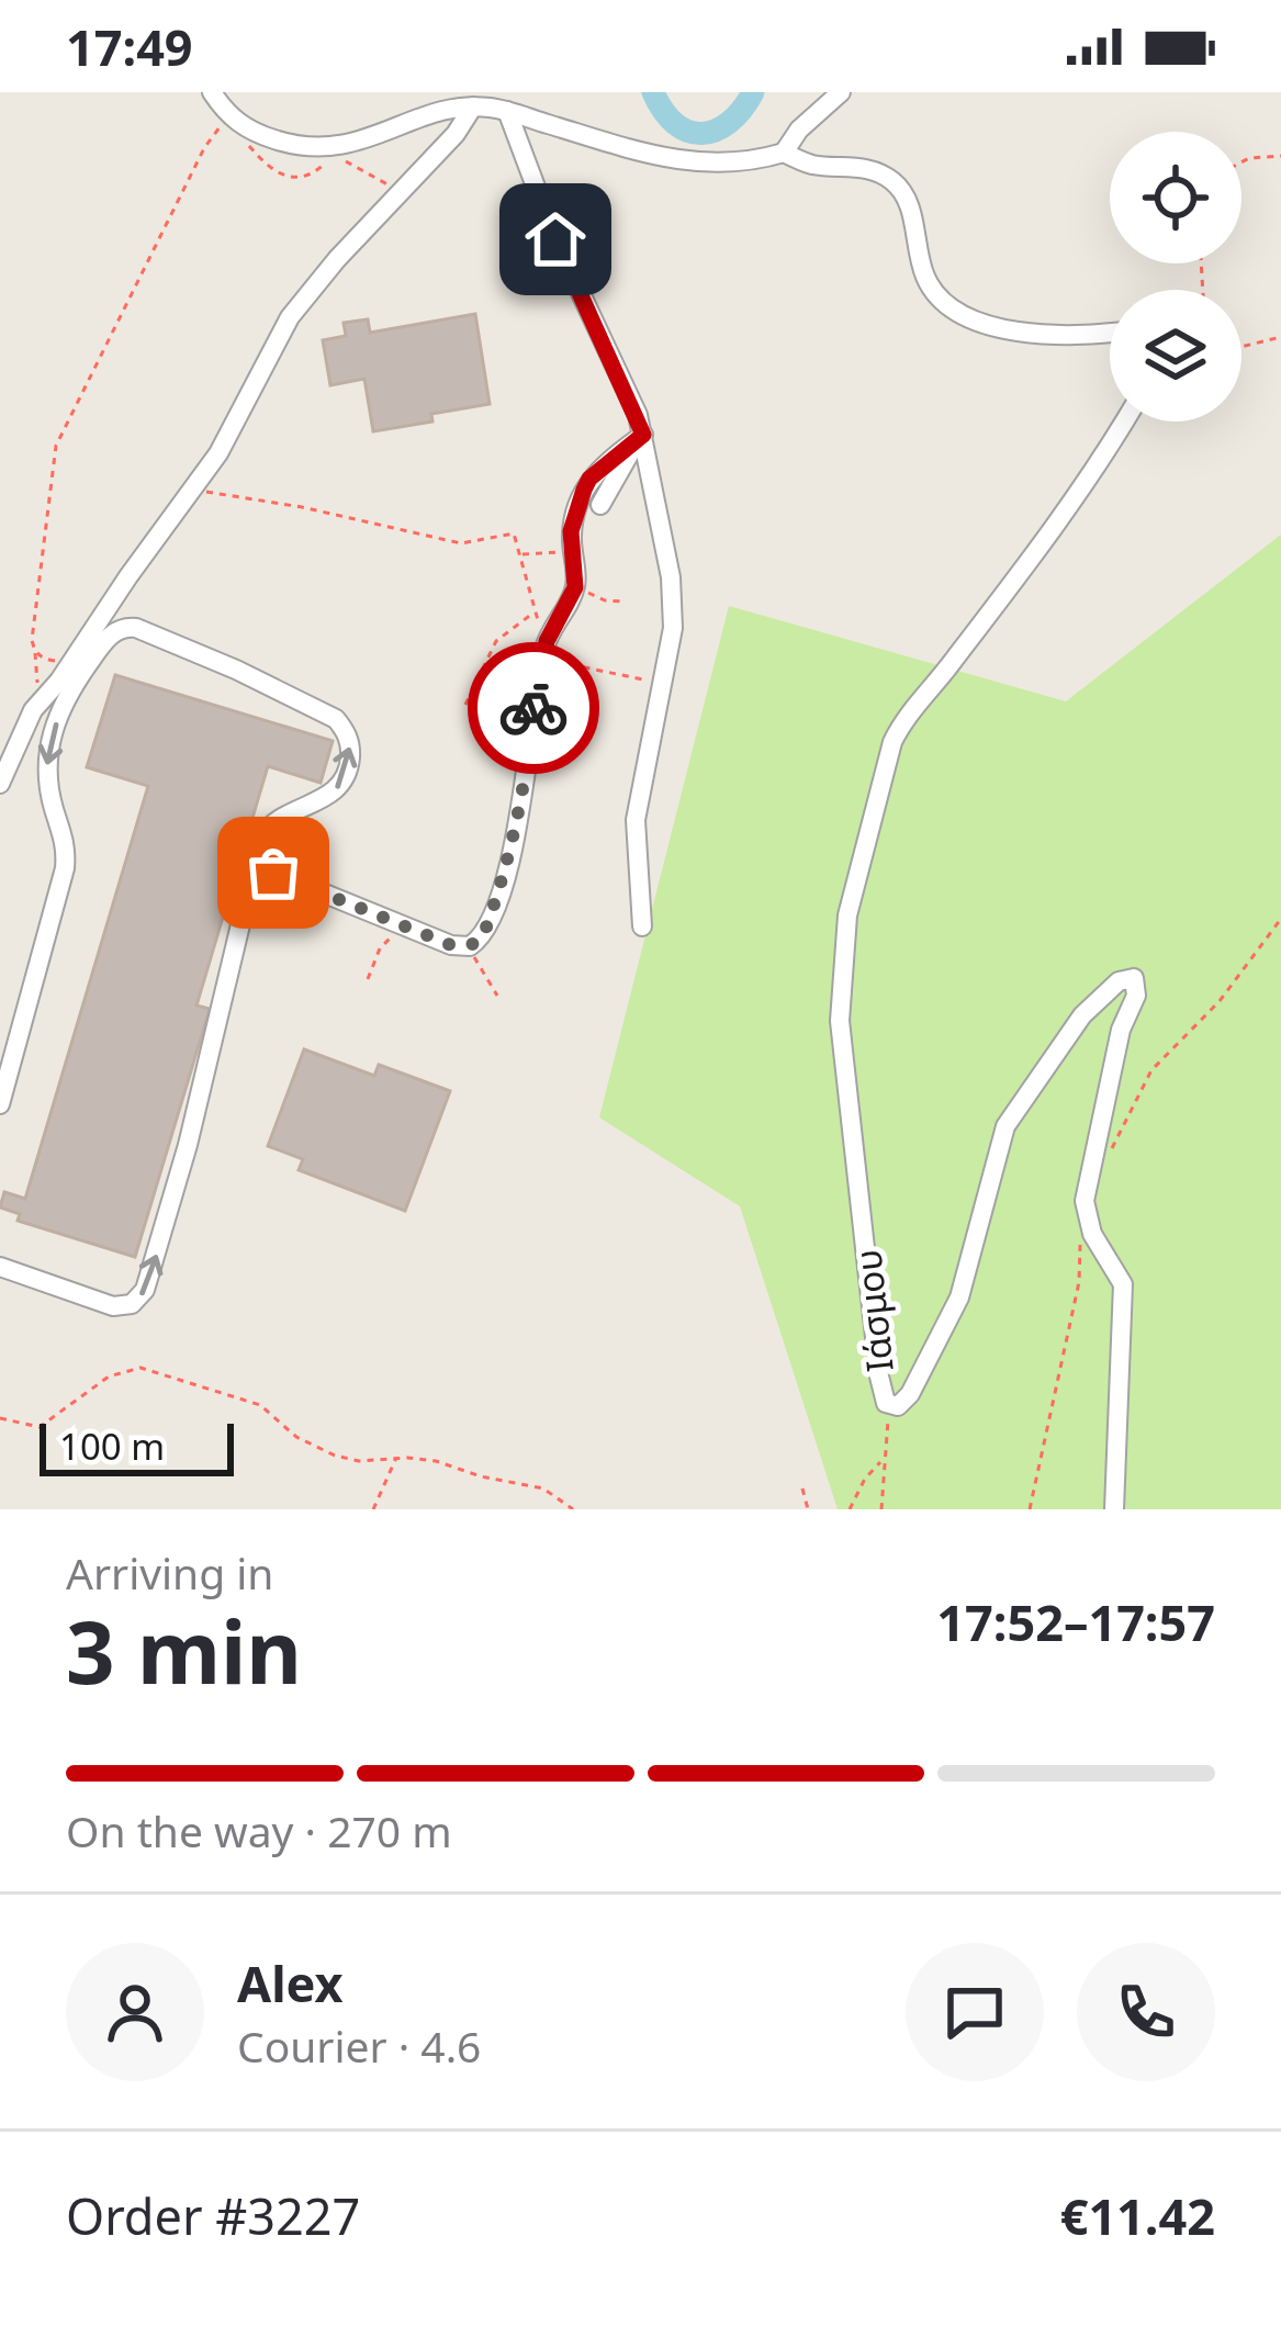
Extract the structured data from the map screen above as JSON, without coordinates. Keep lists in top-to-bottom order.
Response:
{
  "streets": {
    "street": ["Ιάσμου"]
  },
  "scale_bar": "100 m",
  "page": {
    "status": "17:49",
    "scale": "100 m",
    "heading": ["3 min", "Arriving in", "17:52–17:57"],
    "panel": [
      "Alex",
      "Courier · 4.6",
      "Order #3227",
      "€11.42"
    ],
    "bar": "On the way · 270 m"
  }
}
